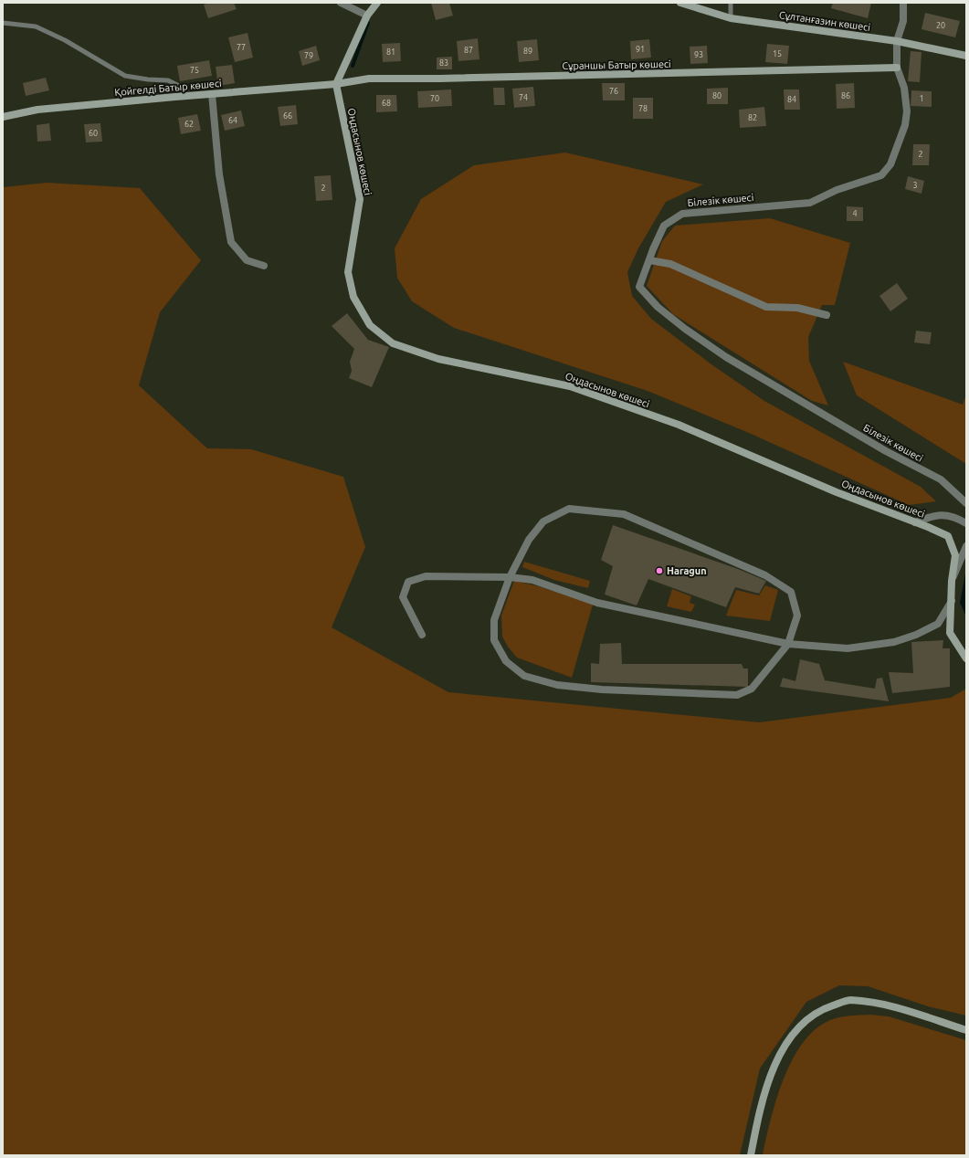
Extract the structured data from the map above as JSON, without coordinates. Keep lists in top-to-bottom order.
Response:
{
  "streets": {
    "street": [
      "Сұлтанғазин көшесі",
      "Сұраншы Батыр көшесі",
      "Қойгелді Батыр көшесі",
      "Оңдасынов көшесі",
      "Білезік көшесі"
    ]
  },
  "crossings": [
    ["Сұлтанғазин көшесі", "Білезік көшесі"],
    ["Сұраншы Батыр көшесі", "Қойгелді Батыр көшесі"],
    ["Сұраншы Батыр көшесі", "Оңдасынов көшесі"],
    ["Сұраншы Батыр көшесі", "Білезік көшесі"],
    ["Қойгелді Батыр көшесі", "Оңдасынов көшесі"]
  ],
  "places": ["Haragun"],
  "house_numbers": [
    "20",
    "77",
    "91",
    "87",
    "89",
    "81",
    "15",
    "93",
    "79",
    "83",
    "75",
    "76",
    "80",
    "86",
    "74",
    "70",
    "1",
    "84",
    "68",
    "78",
    "66",
    "82",
    "64",
    "62",
    "60",
    "2",
    "3",
    "2",
    "4"
  ]
}
